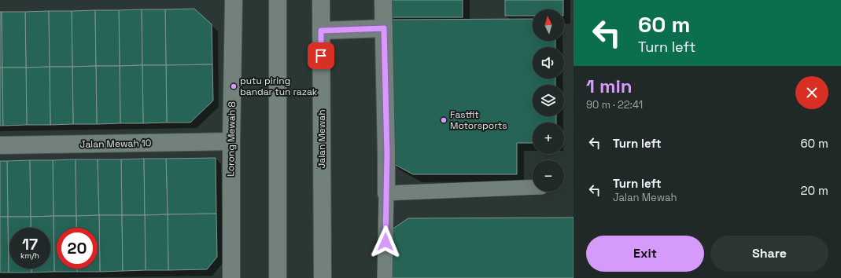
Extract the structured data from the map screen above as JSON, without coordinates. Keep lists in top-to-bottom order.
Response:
{
  "streets": {
    "street": ["Lorong Mewah 8", "Jalan Mewah", "Jalan Mewah 10"]
  },
  "crossings": [
    ["Lorong Mewah 8", "Jalan Mewah 10"]
  ],
  "places": ["putu piring bandar tun razak", "Fastfit Motorsports"],
  "north": "top",
  "page": {
    "turn": ["60 m", "Turn left"],
    "map_buttons": ["+", "−"],
    "heading": ["1 min", "90 m · 22:41"],
    "list": [
      {
        "name": "Turn left",
        "value": "60 m"
      },
      {
        "name": "Turn left",
        "note": "Jalan Mewah",
        "value": "20 m"
      }
    ],
    "speed": "17 km/h",
    "limit": "20",
    "buttons": ["Exit", "Share"]
  }
}
